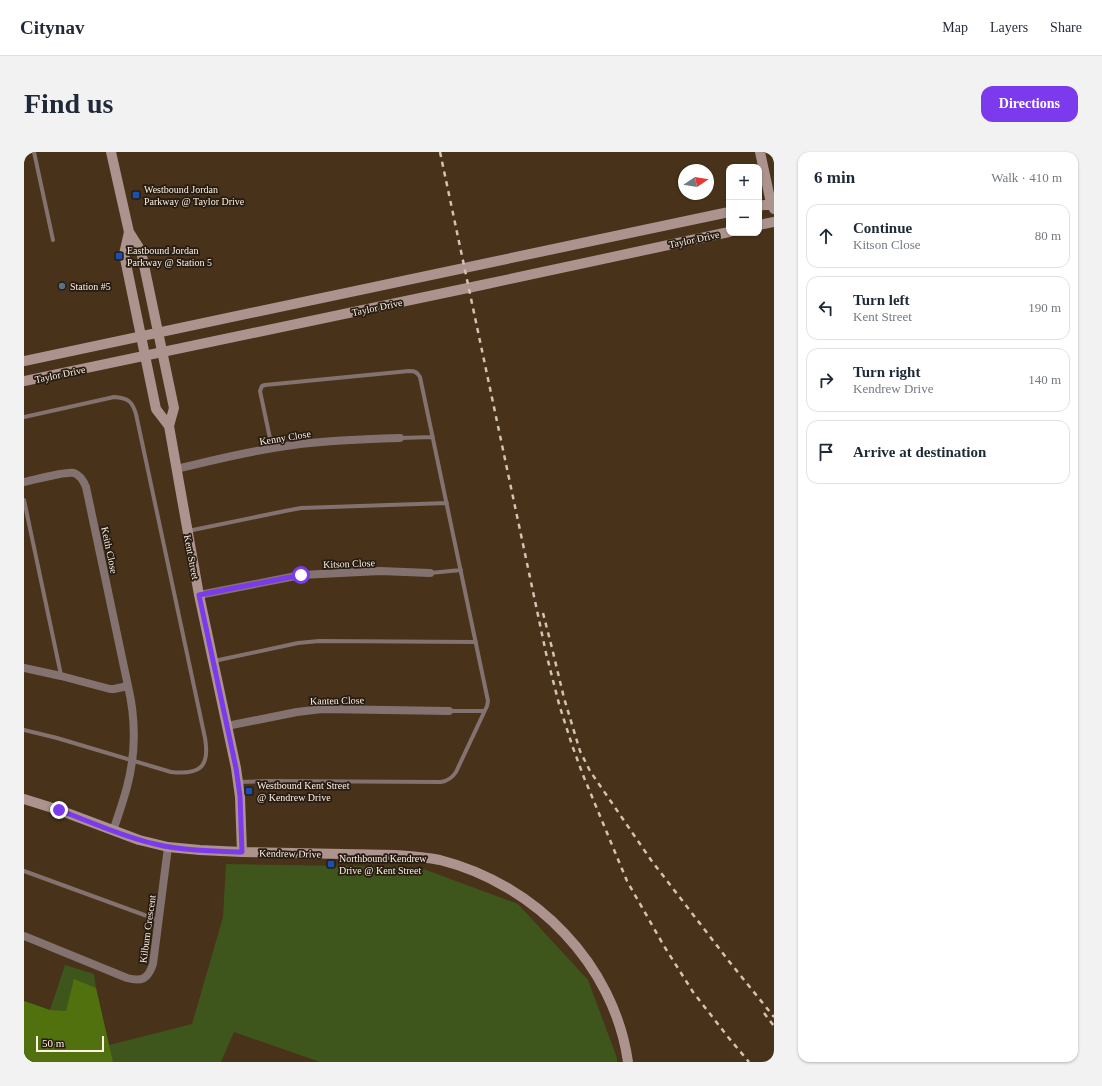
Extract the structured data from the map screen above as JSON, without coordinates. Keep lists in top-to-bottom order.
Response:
{
  "streets": {
    "street": [
      "Taylor Drive",
      "Kenny Close",
      "Keith Close",
      "Kent Street",
      "Kitson Close",
      "Kanten Close",
      "Kendrew Drive",
      "Kilburn Crescent"
    ]
  },
  "crossings": [
    ["Taylor Drive", "Kent Street"],
    ["Kenny Close", "Kent Street"],
    ["Keith Close", "Kendrew Drive"],
    ["Kent Street", "Kitson Close"],
    ["Kent Street", "Kanten Close"],
    ["Kent Street", "Kendrew Drive"],
    ["Kendrew Drive", "Kilburn Crescent"]
  ],
  "places": {
    "transit": [
      "Westbound Jordan Parkway @ Taylor Drive",
      "Eastbound Jordan Parkway @ Station 5",
      "Westbound Kent Street @ Kendrew Drive",
      "Northbound Kendrew Drive @ Kent Street"
    ],
    "other": ["Station #5"]
  },
  "scale_bar": "50 m",
  "north": "right",
  "page": {
    "header": "Citynav",
    "nav": ["Map", "Layers", "Share"],
    "buttons": "Directions",
    "title": "Find us",
    "heading": ["6 min", "Walk · 410 m"],
    "map_buttons": ["+", "−"],
    "list": [
      ["Continue", "Kitson Close", "80 m"],
      ["Turn left", "Kent Street", "190 m"],
      ["Turn right", "Kendrew Drive", "140 m"],
      "Arrive at destination"
    ],
    "scale": "50 m"
  }
}
